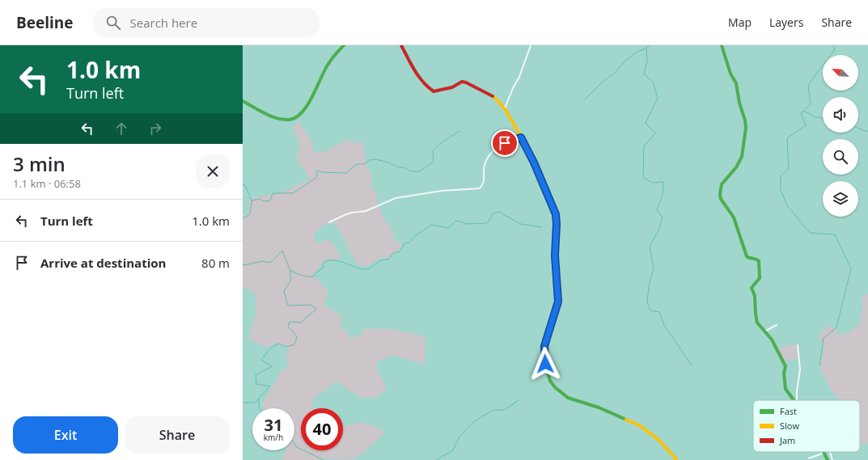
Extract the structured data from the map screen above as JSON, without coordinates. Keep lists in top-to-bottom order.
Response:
{
  "legend": ["Fast", "Slow", "Jam"],
  "north": "top left",
  "page": {
    "header": "Beeline",
    "search": "Search here",
    "nav": ["Map", "Layers", "Share"],
    "turn": ["1.0 km", "Turn left"],
    "heading": ["3 min", "1.1 km · 06:58"],
    "list": [
      {
        "name": "Turn left",
        "value": "1.0 km"
      },
      {
        "name": "Arrive at destination",
        "value": "80 m"
      }
    ],
    "speed": "31 km/h",
    "limit": "40",
    "buttons": ["Exit", "Share"]
  }
}
